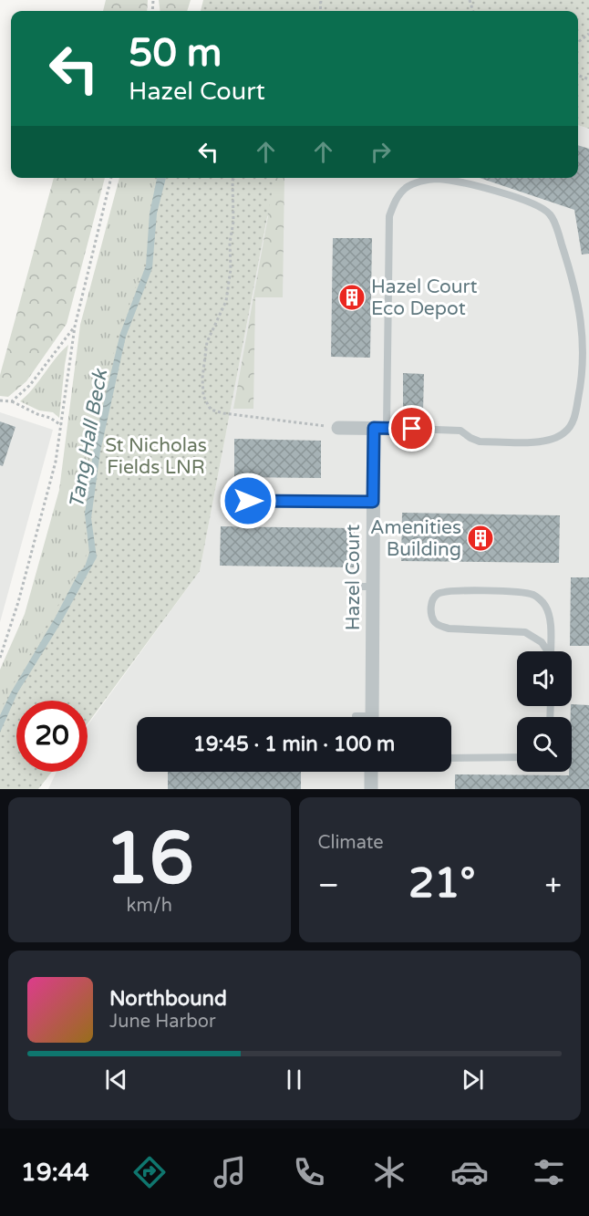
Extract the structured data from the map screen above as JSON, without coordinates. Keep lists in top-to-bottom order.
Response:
{
  "streets": {
    "street": ["Hazel Court"]
  },
  "water": ["Tang Hall Beck"],
  "parks": ["St Nicholas Fields LNR"],
  "places": {
    "building": ["Hazel Court Eco Depot", "Amenities Building"]
  },
  "page": {
    "turn": ["50 m", "Hazel Court"],
    "limit": "20",
    "trip": "19:45 · 1 min · 100 m",
    "tile": [
      ["16", "km/h"],
      "Climate"
    ],
    "heat": ["−", "21°", "+"],
    "song": ["Northbound", "June Harbor"],
    "tabs": "19:44"
  }
}
